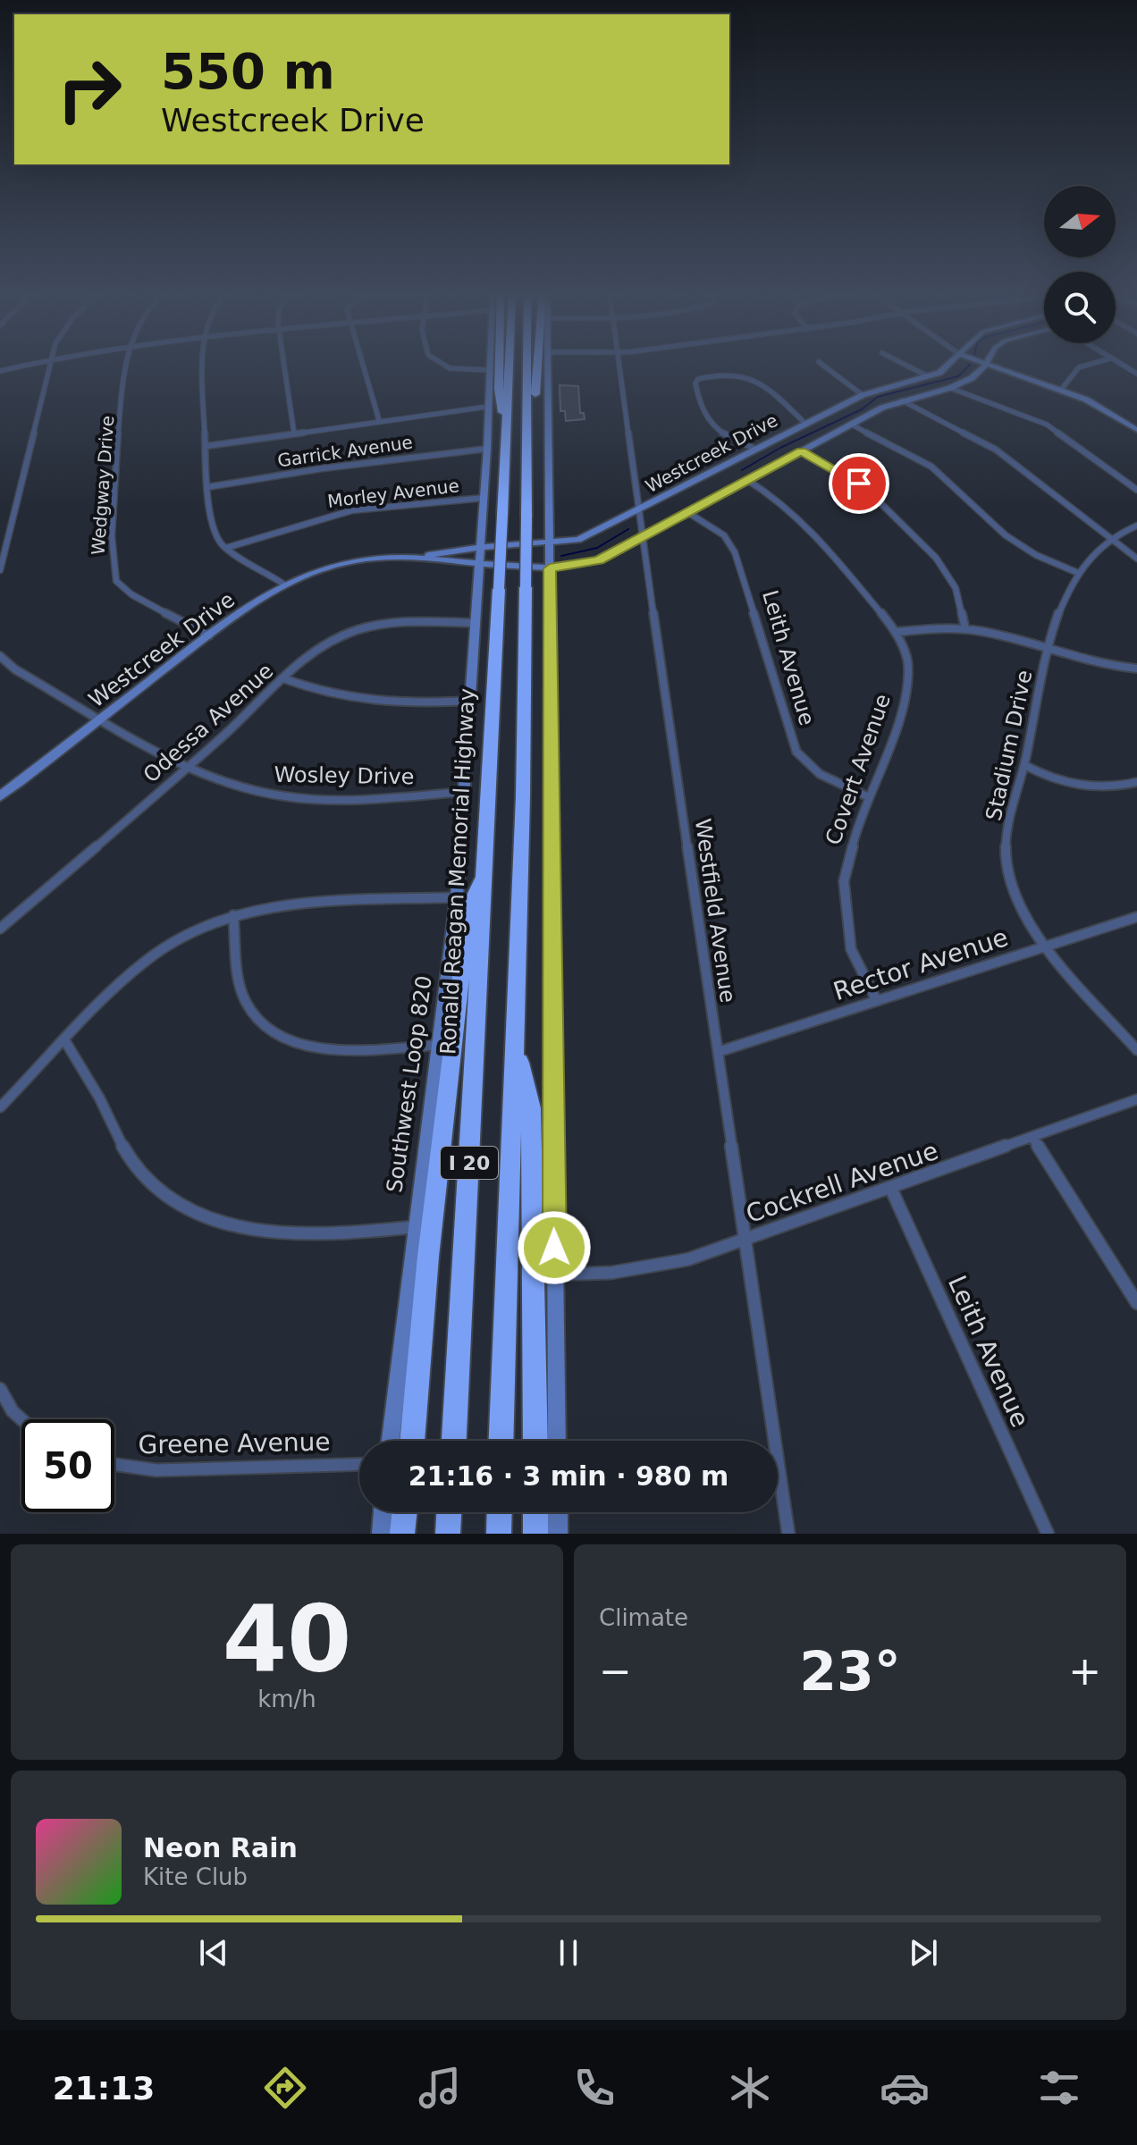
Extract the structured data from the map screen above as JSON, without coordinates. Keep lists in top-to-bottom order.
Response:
{
  "streets": {
    "highway": ["Ronald Reagan Memorial Highway", "I 20"],
    "street": [
      "Garrick Avenue",
      "Westcreek Drive",
      "Wedgway Drive",
      "Morley Avenue",
      "Leith Avenue",
      "Odessa Avenue",
      "Stadium Drive",
      "Covert Avenue",
      "Wosley Drive",
      "Westfield Avenue",
      "Rector Avenue",
      "Southwest Loop 820",
      "Cockrell Avenue",
      "Greene Avenue"
    ]
  },
  "crossings": [
    ["Garrick Avenue", "Southwest Loop 820"],
    ["Westcreek Drive", "Wedgway Drive"],
    ["Westcreek Drive", "Leith Avenue"],
    ["Westcreek Drive", "Covert Avenue"],
    ["Westcreek Drive", "Wosley Drive"],
    ["Westcreek Drive", "Westfield Avenue"],
    ["Westcreek Drive", "Southwest Loop 820"],
    ["Morley Avenue", "Southwest Loop 820"],
    ["Leith Avenue", "Covert Avenue"],
    ["Leith Avenue", "Cockrell Avenue"],
    ["Odessa Avenue", "Wosley Drive"],
    ["Odessa Avenue", "Southwest Loop 820"],
    ["Stadium Drive", "Rector Avenue"],
    ["Covert Avenue", "Rector Avenue"],
    ["Wosley Drive", "Southwest Loop 820"],
    ["Westfield Avenue", "Rector Avenue"],
    ["Westfield Avenue", "Cockrell Avenue"]
  ],
  "north": "right",
  "page": {
    "turn": ["550 m", "Westcreek Drive"],
    "limit": "50",
    "trip": "21:16 · 3 min · 980 m",
    "tile": [
      ["40", "km/h"],
      "Climate"
    ],
    "heat": ["−", "23°", "+"],
    "song": ["Neon Rain", "Kite Club"],
    "tabs": "21:13"
  }
}
